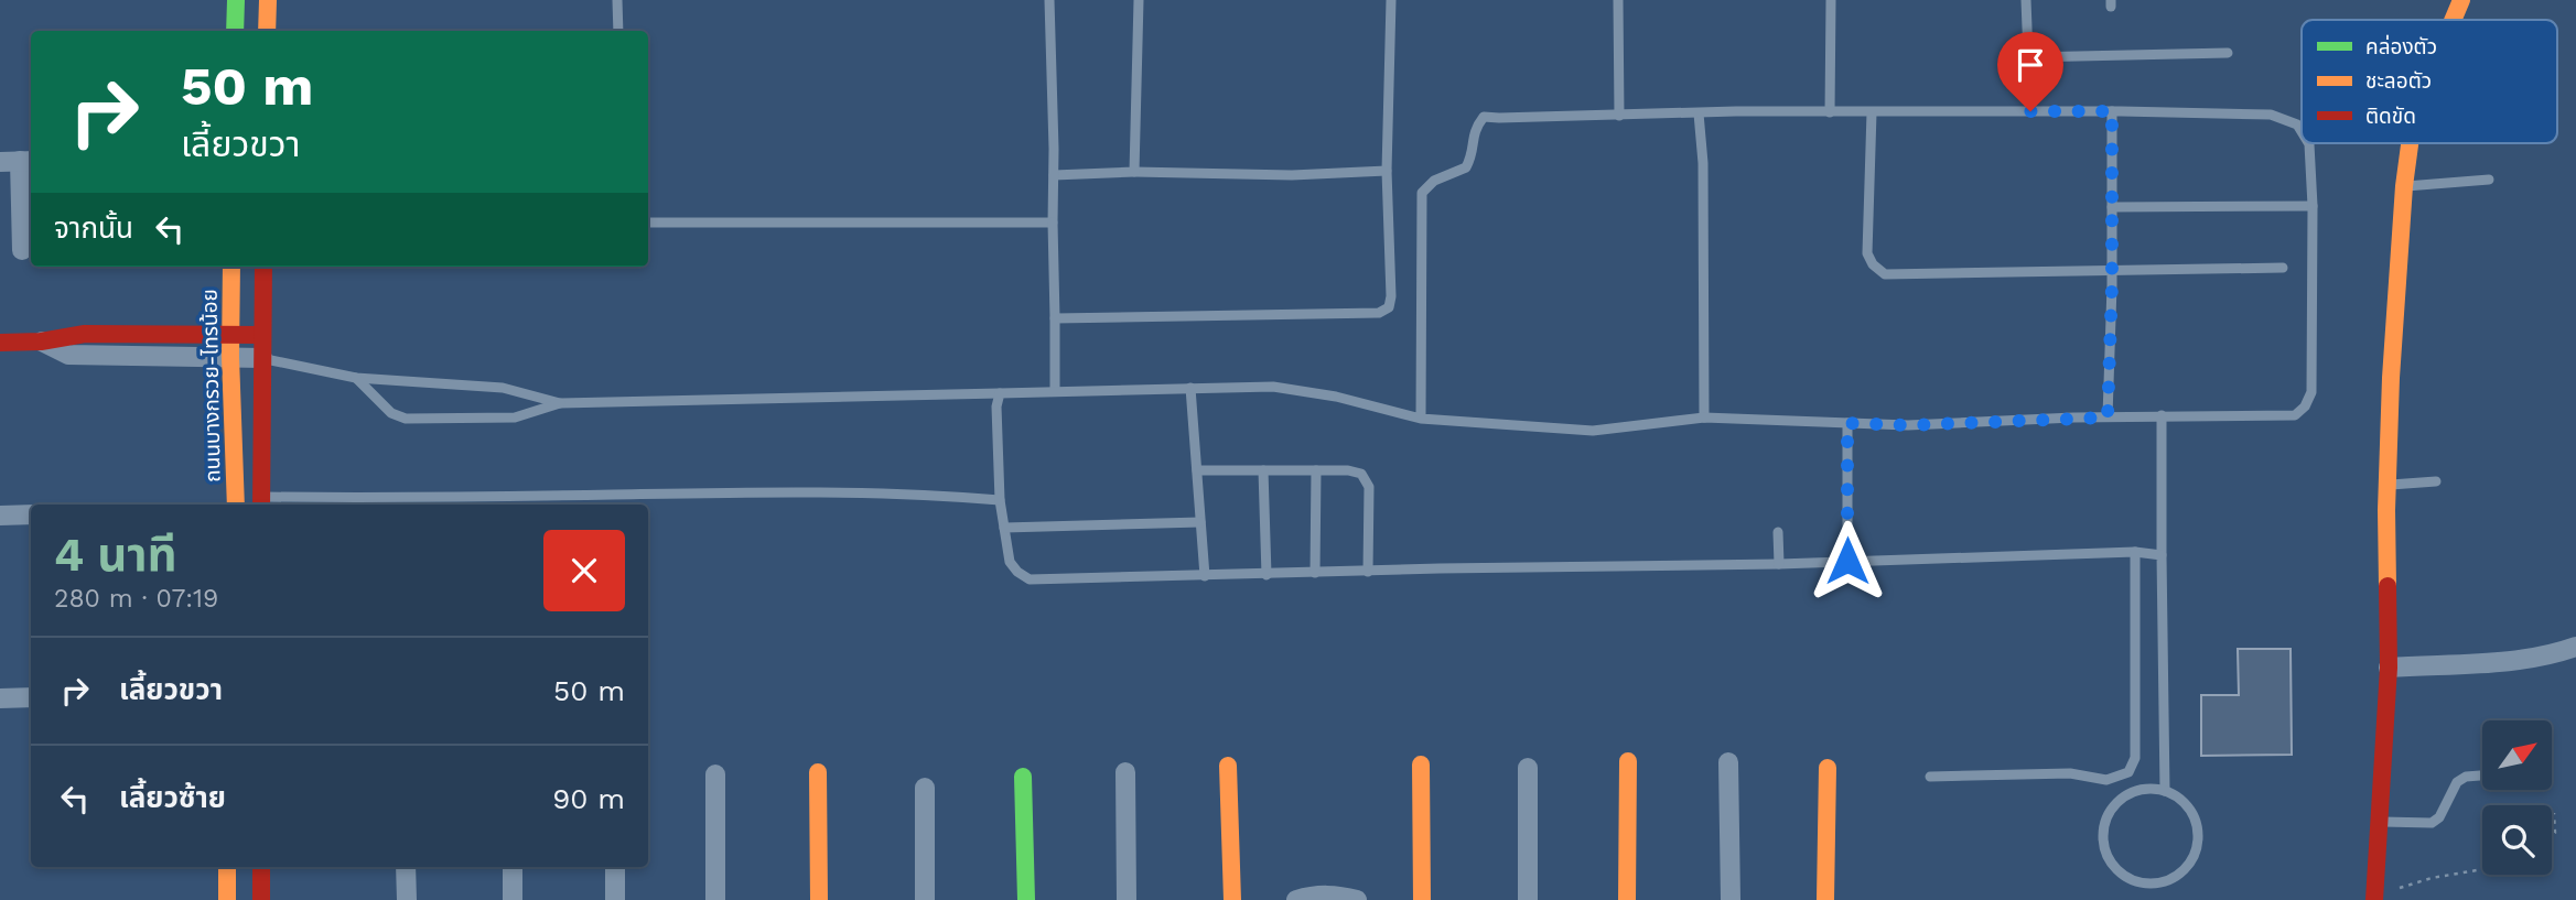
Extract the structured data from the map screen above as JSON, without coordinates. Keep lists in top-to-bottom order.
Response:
{
  "streets": {
    "street": ["ถนนบางกรวย-ไทรน้อย"]
  },
  "legend": ["คล่องตัว", "ชะลอตัว", "ติดขัด"],
  "north": "top right",
  "page": {
    "turn": ["50 m", "เลี้ยวขวา"],
    "then": "จากนั้น",
    "heading": ["4 นาที", "280 m · 07:19"],
    "list": [
      {
        "name": "เลี้ยวขวา",
        "value": "50 m"
      },
      {
        "name": "เลี้ยวซ้าย",
        "value": "90 m"
      }
    ]
  }
}
